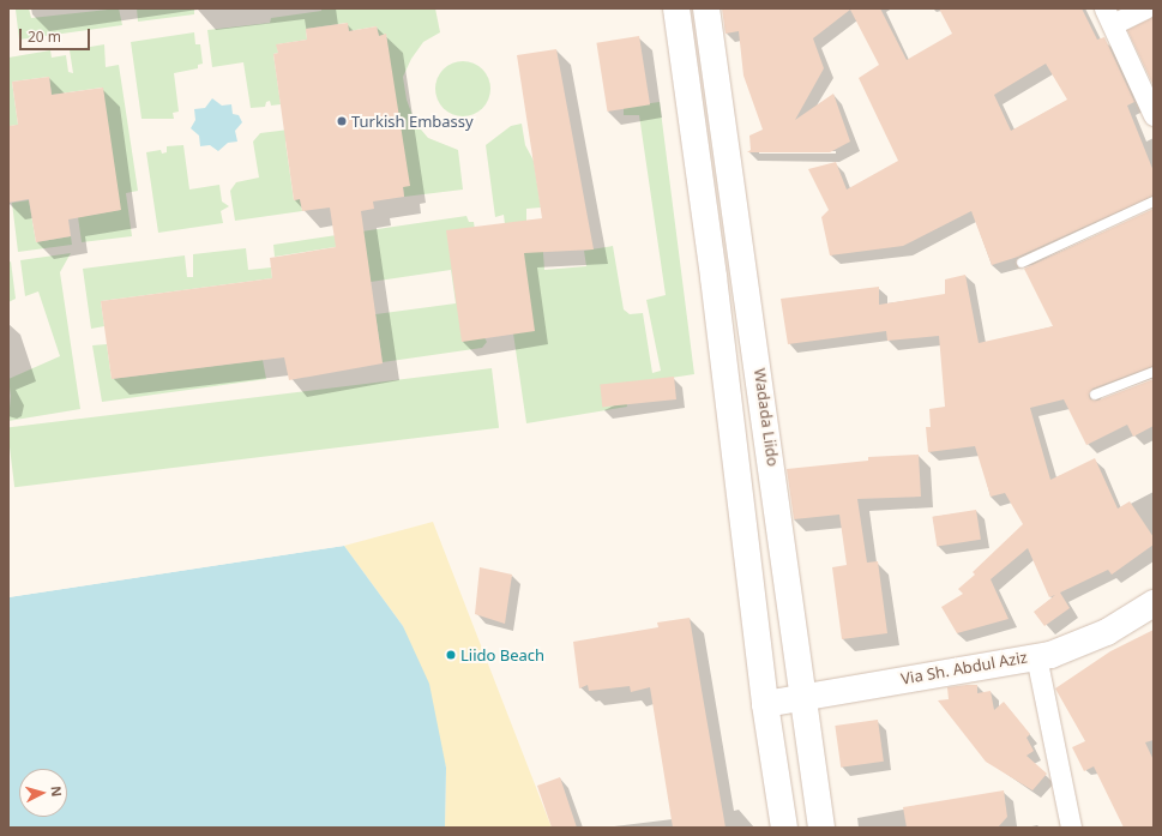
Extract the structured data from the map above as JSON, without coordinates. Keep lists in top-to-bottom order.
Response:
{
  "streets": {
    "main road": ["Wadada Liido", "Via Sh. Abdul Aziz"]
  },
  "crossings": [
    ["Wadada Liido", "Via Sh. Abdul Aziz"]
  ],
  "places": ["Turkish Embassy", "Liido Beach"],
  "scale_bar": "20 m",
  "north": "right"
}
